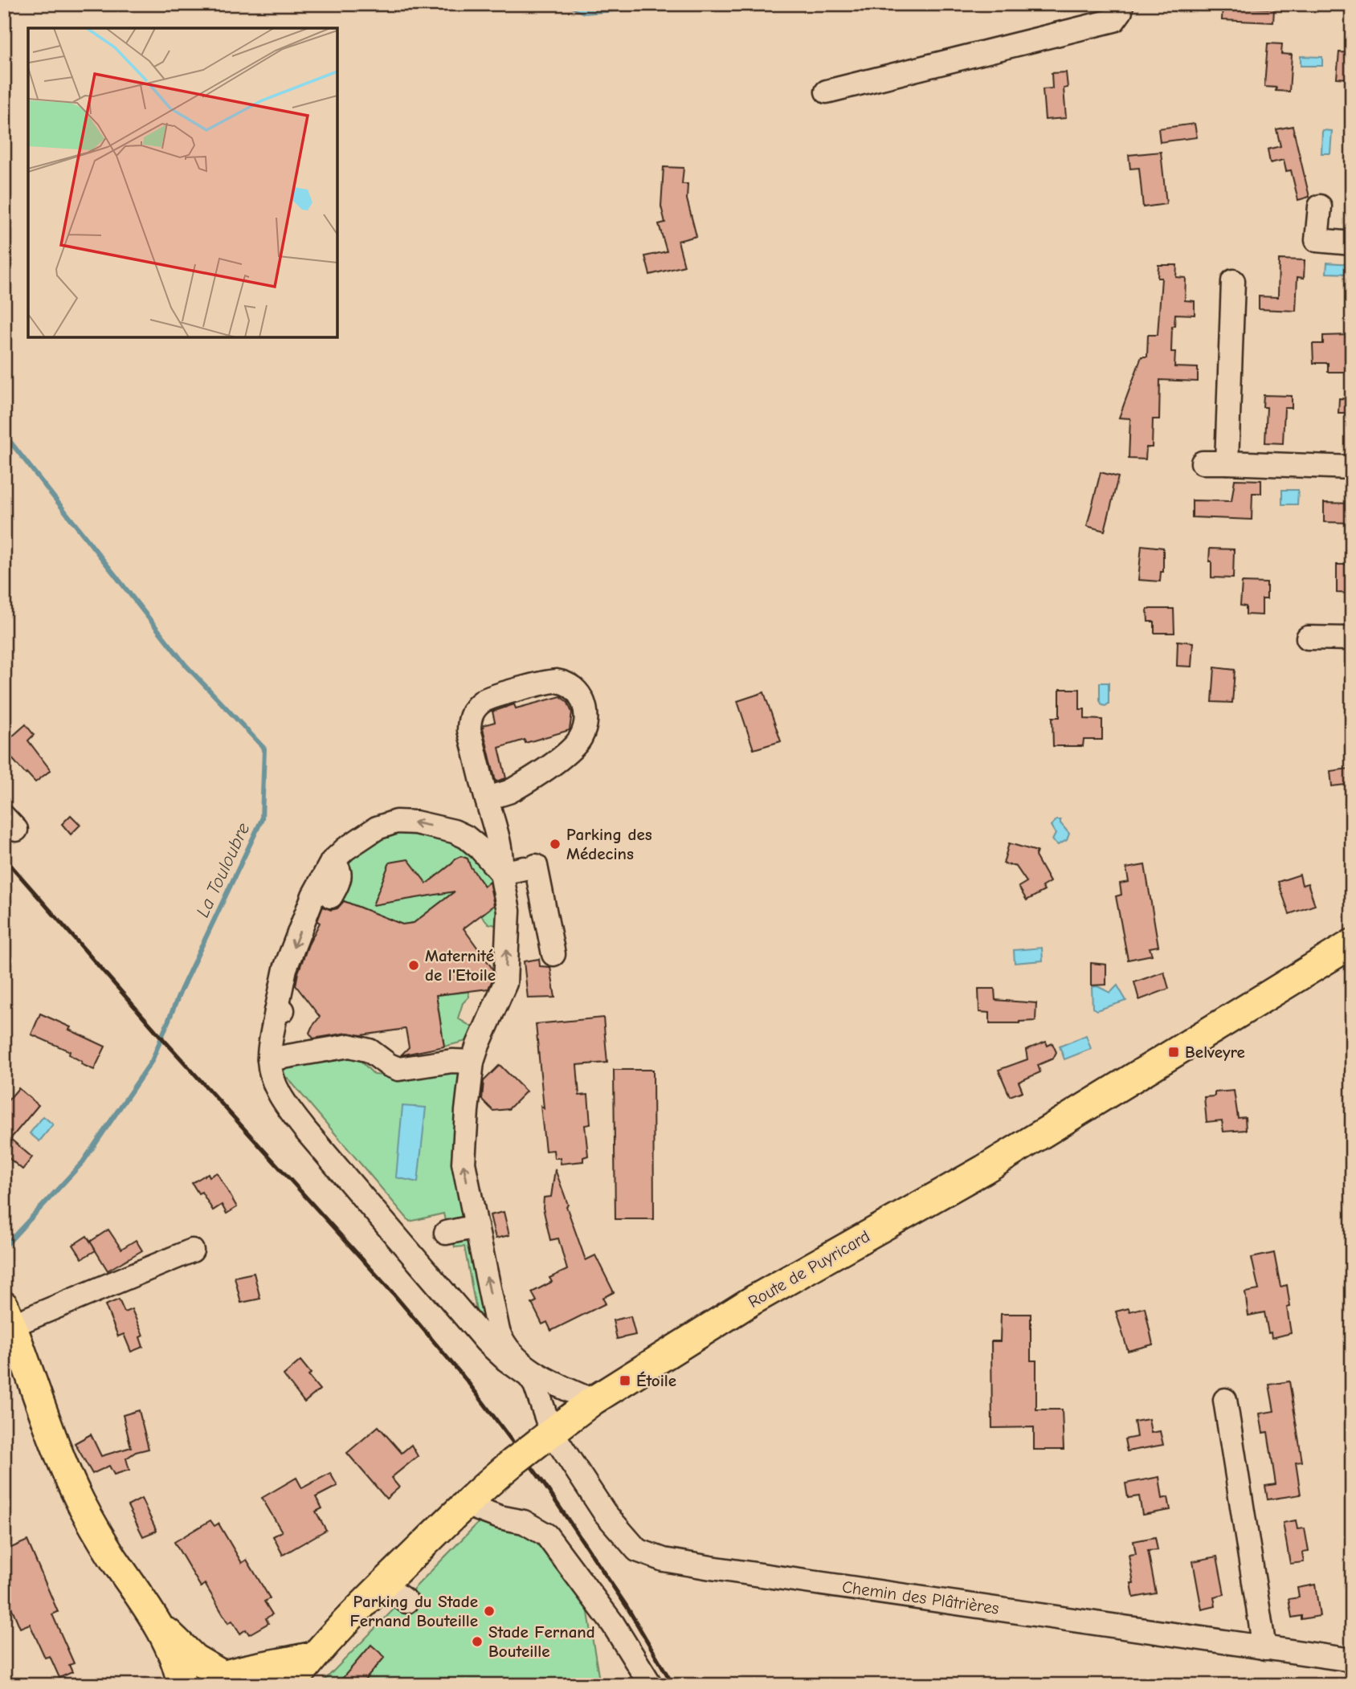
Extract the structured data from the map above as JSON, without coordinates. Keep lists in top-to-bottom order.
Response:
{
  "streets": {
    "main road": ["Route de Puyricard"],
    "street": ["Chemin des Plâtrières"]
  },
  "crossings": [
    ["Route de Puyricard", "Chemin des Plâtrières"]
  ],
  "water": ["La Touloubre"],
  "places": {
    "other": [
      "Parking des Médecins",
      "Maternité de l'Etoile",
      "Parking du Stade Fernand Bouteille",
      "Stade Fernand Bouteille"
    ],
    "transit": ["Belveyre", "Étoile"]
  }
}
